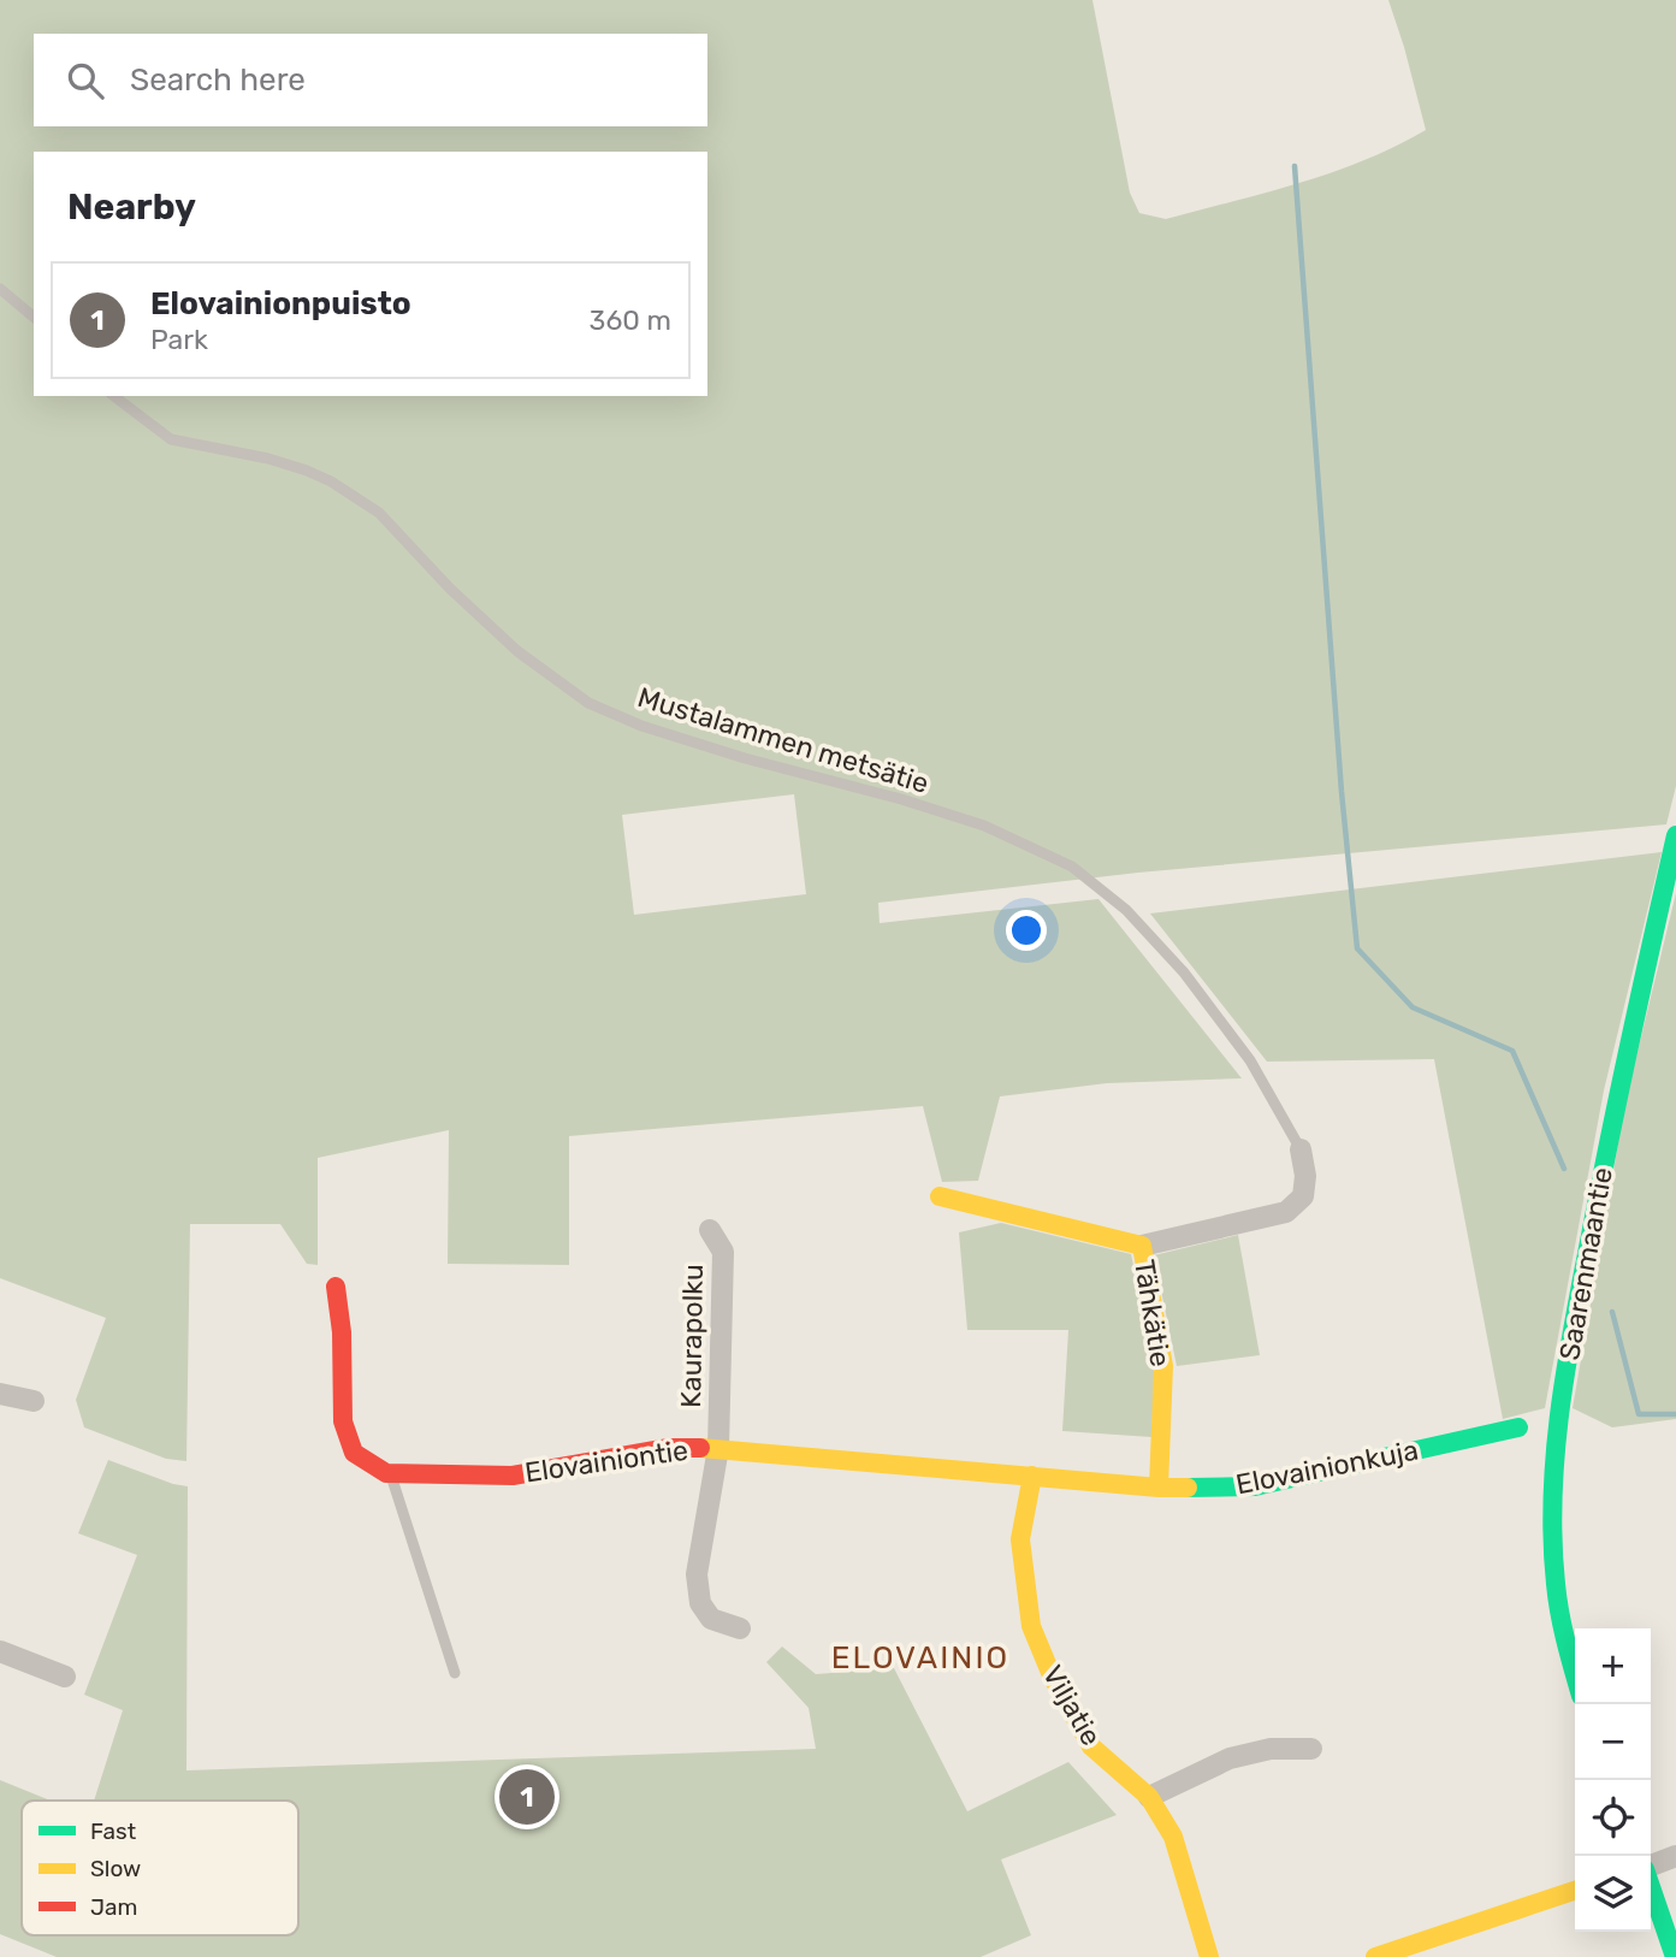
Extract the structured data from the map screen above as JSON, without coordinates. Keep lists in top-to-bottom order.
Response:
{
  "streets": {
    "street": [
      "Saarenmaantie",
      "Tähkätie",
      "Kaurapolku",
      "Elovainiontie",
      "Elovainionkuja",
      "Viljatie"
    ],
    "lane": ["Mustalammen metsätie"]
  },
  "crossings": [
    ["Tähkätie", "Elovainionkuja"],
    ["Kaurapolku", "Elovainiontie"],
    ["Elovainiontie", "Elovainionkuja"],
    ["Elovainiontie", "Viljatie"],
    ["Elovainionkuja", "Viljatie"]
  ],
  "districts": ["ELOVAINIO"],
  "legend": ["Fast", "Slow", "Jam"],
  "page": {
    "search": "Search here",
    "heading": "Nearby",
    "list": [
      {
        "mark": "1",
        "name": "Elovainionpuisto",
        "note": "Park",
        "value": "360 m"
      }
    ],
    "map_buttons": ["+", "−"],
    "pins": "1"
  }
}
